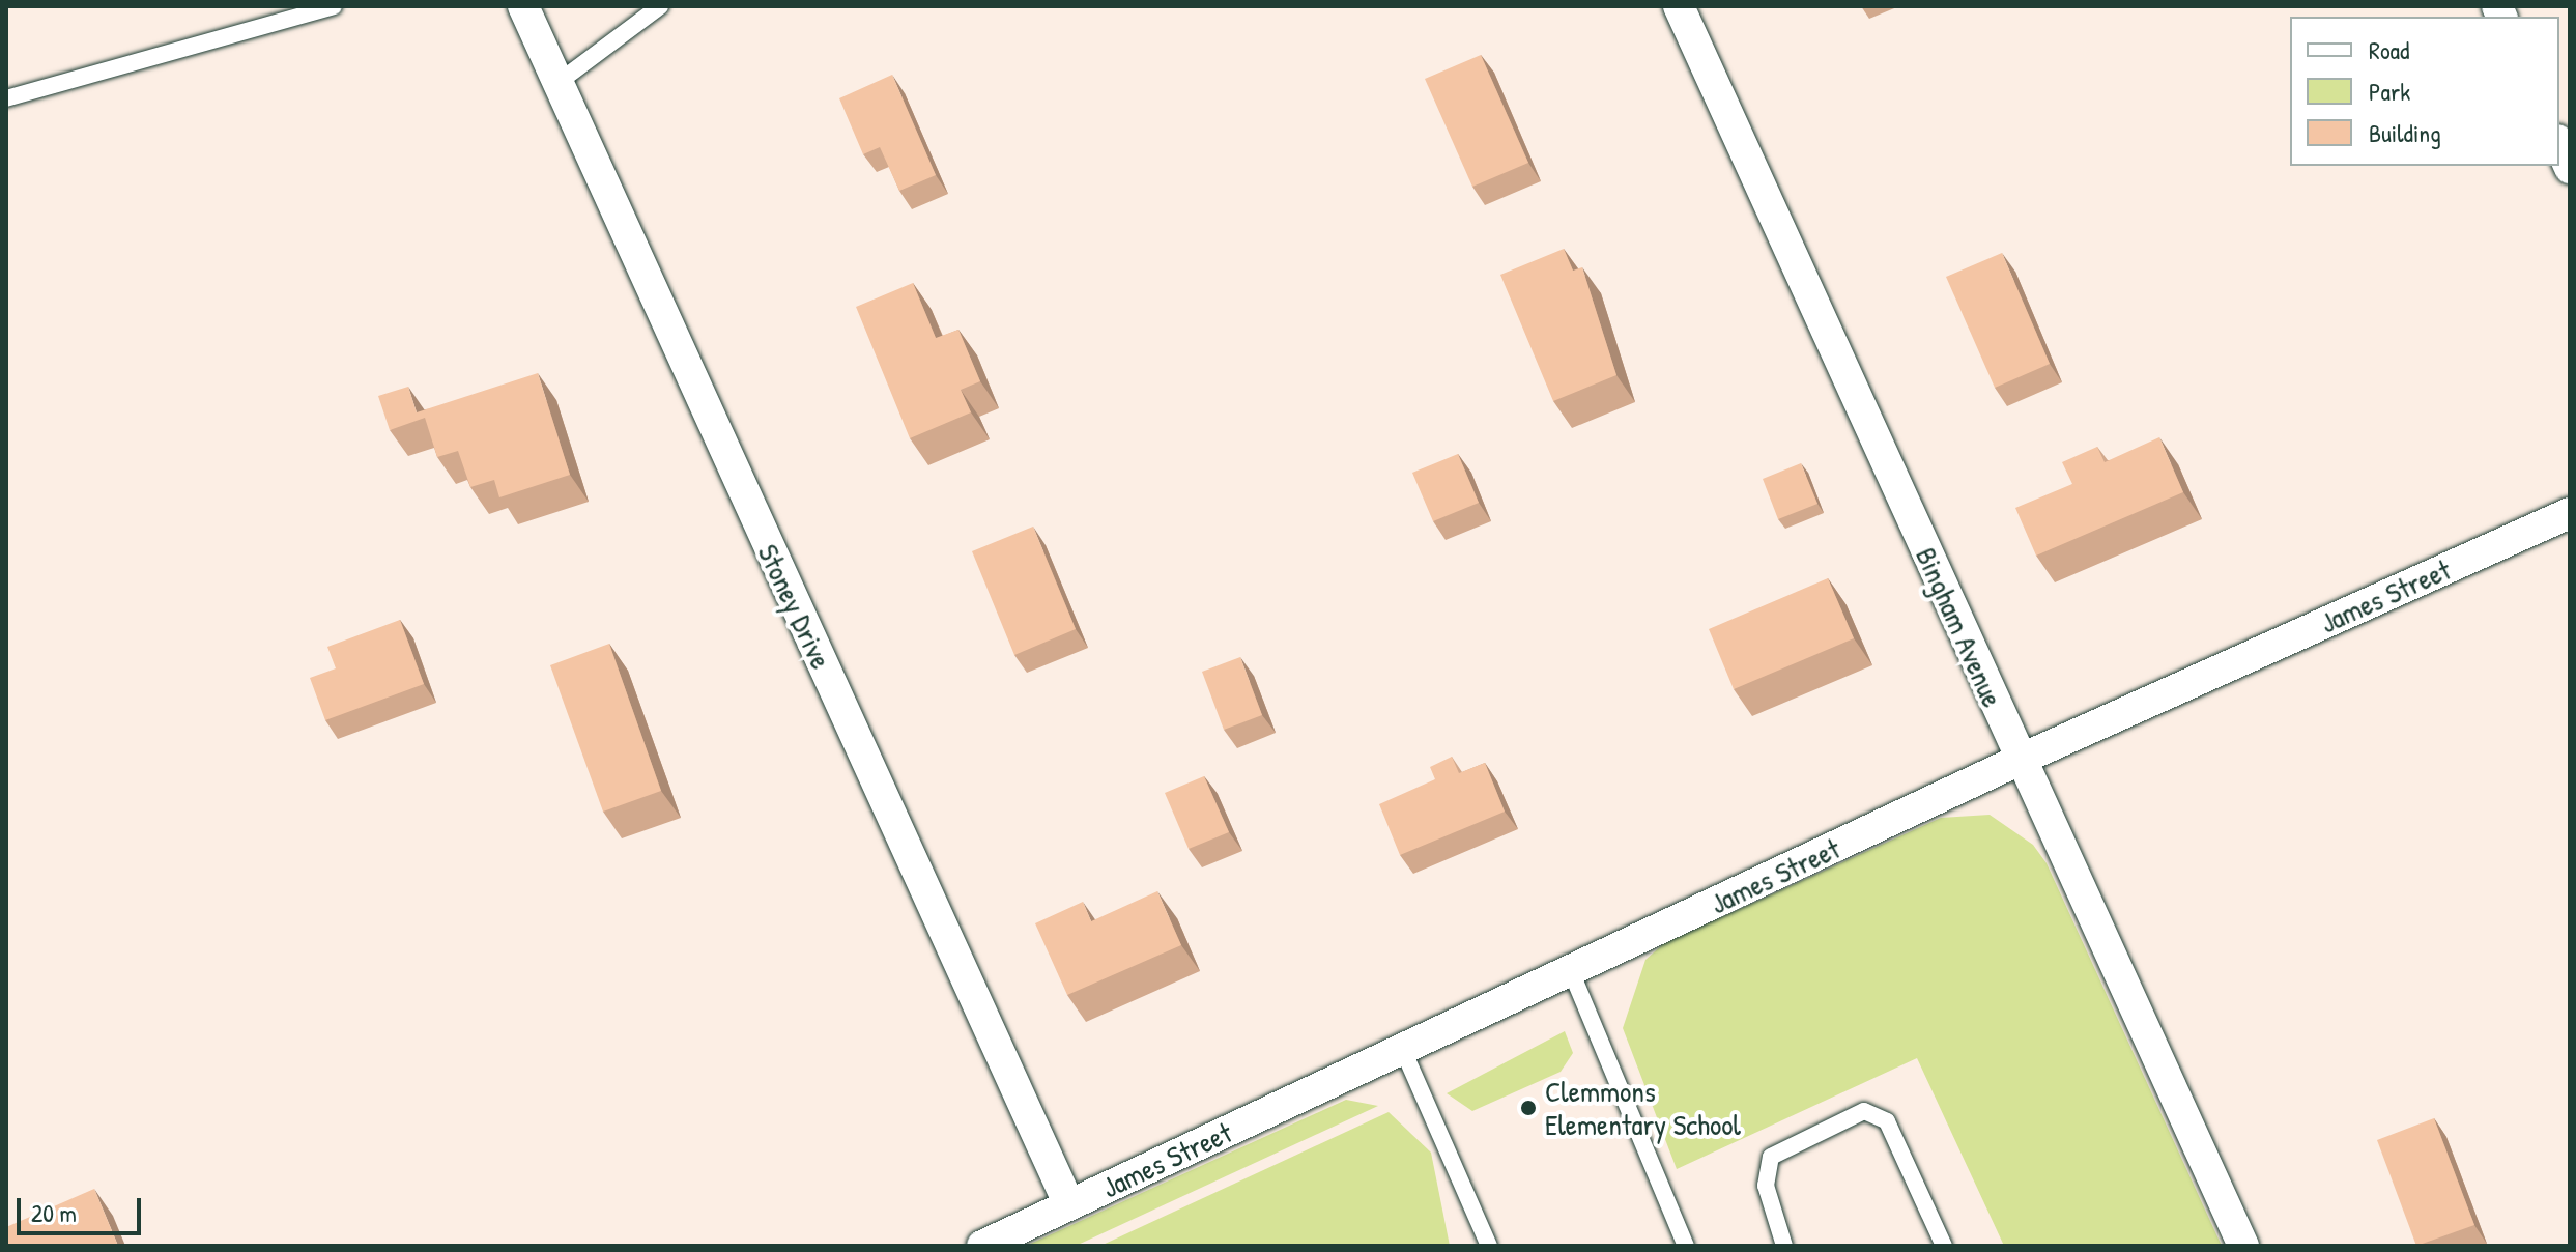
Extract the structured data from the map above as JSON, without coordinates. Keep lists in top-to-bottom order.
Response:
{
  "streets": {
    "street": ["James Street", "Stoney Drive", "Bingham Avenue"]
  },
  "crossings": [
    ["James Street", "Stoney Drive"],
    ["James Street", "Bingham Avenue"]
  ],
  "places": ["Clemmons Elementary School"],
  "legend": ["Road", "Park", "Building"],
  "scale_bar": "20 m"
}
